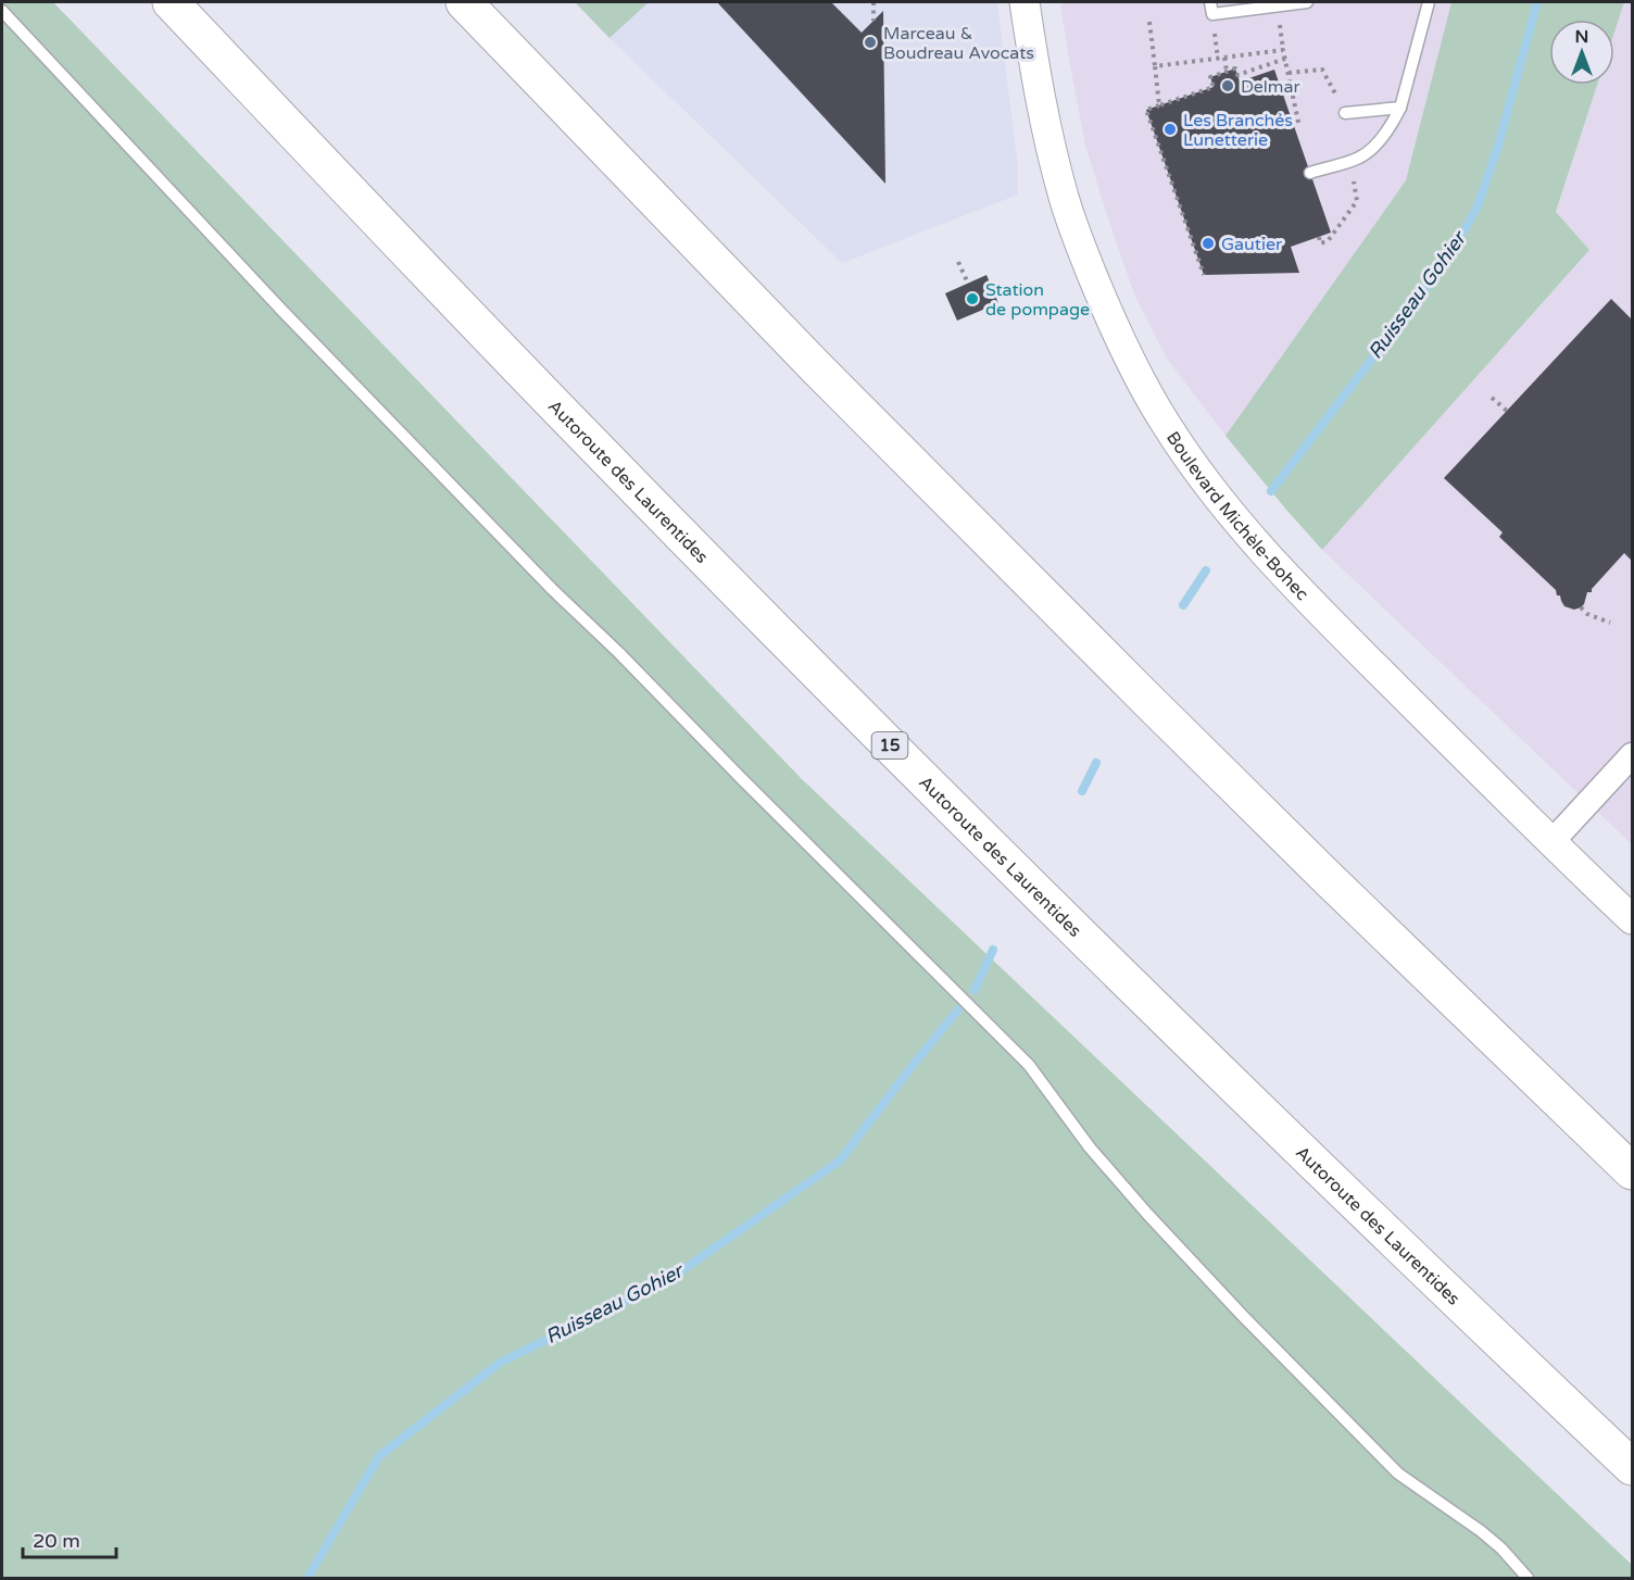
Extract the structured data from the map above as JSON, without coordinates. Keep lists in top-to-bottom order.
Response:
{
  "streets": {
    "highway": ["Autoroute des Laurentides", "15"],
    "street": ["Boulevard Michèle-Bohec"]
  },
  "water": ["Ruisseau Gohier"],
  "places": [
    "Marceau & Boudreau Avocats",
    "Delmar",
    "Les Branchés Lunetterie",
    "Gautier",
    "Station de pompage"
  ],
  "scale_bar": "20 m",
  "north": "top"
}
